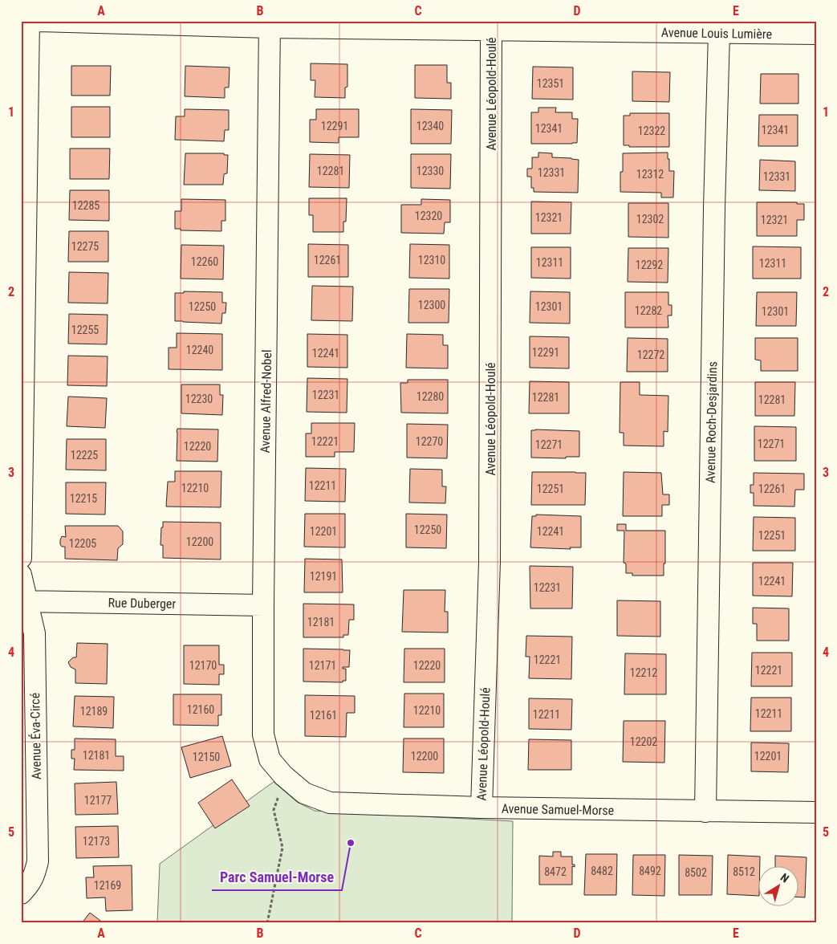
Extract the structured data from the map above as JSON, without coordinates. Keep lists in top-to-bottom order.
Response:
{
  "streets": {
    "street": [
      "Avenue Louis Lumière",
      "Avenue Léopold-Houlé",
      "Avenue Alfred-Nobel",
      "Avenue Roch-Desjardins",
      "Rue Duberger",
      "Avenue Éva-Circé",
      "Avenue Samuel-Morse"
    ]
  },
  "crossings": [
    ["Avenue Louis Lumière", "Avenue Léopold-Houlé"],
    ["Avenue Louis Lumière", "Avenue Alfred-Nobel"],
    ["Avenue Louis Lumière", "Avenue Roch-Desjardins"],
    ["Avenue Léopold-Houlé", "Avenue Samuel-Morse"],
    ["Avenue Alfred-Nobel", "Rue Duberger"],
    ["Avenue Alfred-Nobel", "Avenue Samuel-Morse"],
    ["Avenue Roch-Desjardins", "Avenue Samuel-Morse"],
    ["Rue Duberger", "Avenue Éva-Circé"]
  ],
  "places": ["Parc Samuel-Morse"],
  "house_numbers": [
    "12351",
    "12291",
    "12340",
    "12341",
    "12341",
    "12322",
    "12281",
    "12330",
    "12331",
    "12312",
    "12331",
    "12285",
    "12320",
    "12321",
    "12302",
    "12321",
    "12275",
    "12261",
    "12310",
    "12260",
    "12311",
    "12311",
    "12292",
    "12300",
    "12250",
    "12301",
    "12282",
    "12301",
    "12255",
    "12240",
    "12291",
    "12241",
    "12272",
    "12231",
    "12280",
    "12281",
    "12230",
    "12281",
    "12221",
    "12270",
    "12271",
    "12271",
    "12220",
    "12225",
    "12211",
    "12210",
    "12251",
    "12261",
    "12215",
    "12250",
    "12201",
    "12241",
    "12251",
    "12200",
    "12205",
    "12191",
    "12241",
    "12231",
    "12181",
    "12221",
    "12170",
    "12171",
    "12220",
    "12221",
    "12212",
    "12160",
    "12210",
    "12189",
    "12211",
    "12211",
    "12161",
    "12202",
    "12181",
    "12200",
    "12201",
    "12150",
    "12177",
    "12173",
    "8482",
    "8492",
    "8472",
    "8512",
    "8502",
    "12169"
  ],
  "north": "top right",
  "grid": {
    "columns": [
      "A",
      "B",
      "C",
      "D",
      "E"
    ],
    "rows": [
      "1",
      "2",
      "3",
      "4",
      "5"
    ]
  }
}
